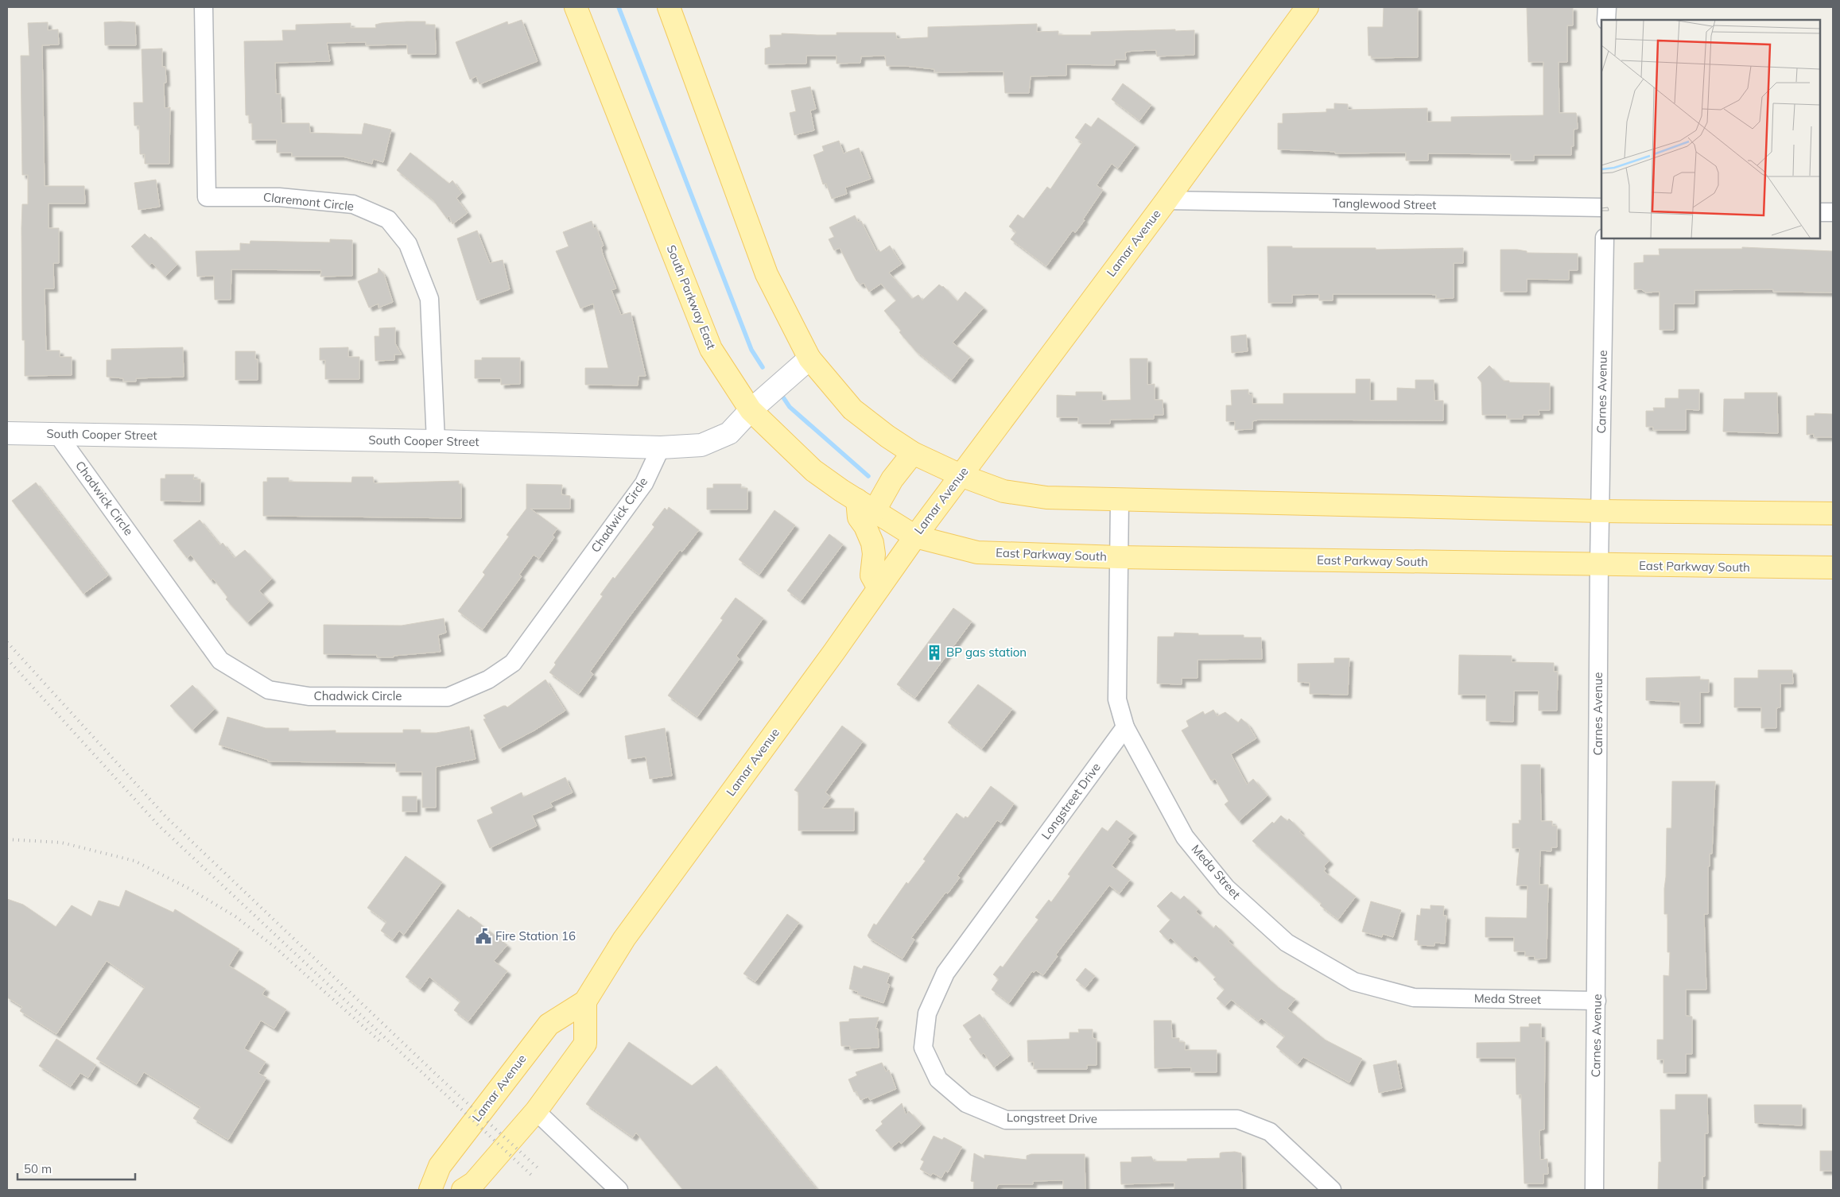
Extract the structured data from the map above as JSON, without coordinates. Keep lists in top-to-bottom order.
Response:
{
  "streets": {
    "main road": ["Lamar Avenue", "South Parkway East", "East Parkway South"],
    "street": [
      "Claremont Circle",
      "Tanglewood Street",
      "Carnes Avenue",
      "South Cooper Street",
      "Chadwick Circle",
      "Longstreet Drive",
      "Meda Street"
    ]
  },
  "crossings": [
    ["Claremont Circle", "South Cooper Street"],
    ["Tanglewood Street", "Lamar Avenue"],
    ["Lamar Avenue", "South Parkway East"],
    ["Lamar Avenue", "East Parkway South"],
    ["South Parkway East", "South Cooper Street"],
    ["South Parkway East", "East Parkway South"],
    ["Carnes Avenue", "East Parkway South"],
    ["Carnes Avenue", "Meda Street"],
    ["South Cooper Street", "Chadwick Circle"],
    ["East Parkway South", "Meda Street"],
    ["Longstreet Drive", "Meda Street"]
  ],
  "places": {
    "building": ["BP gas station"],
    "public building": ["Fire Station 16"]
  },
  "scale_bar": "50 m"
}
